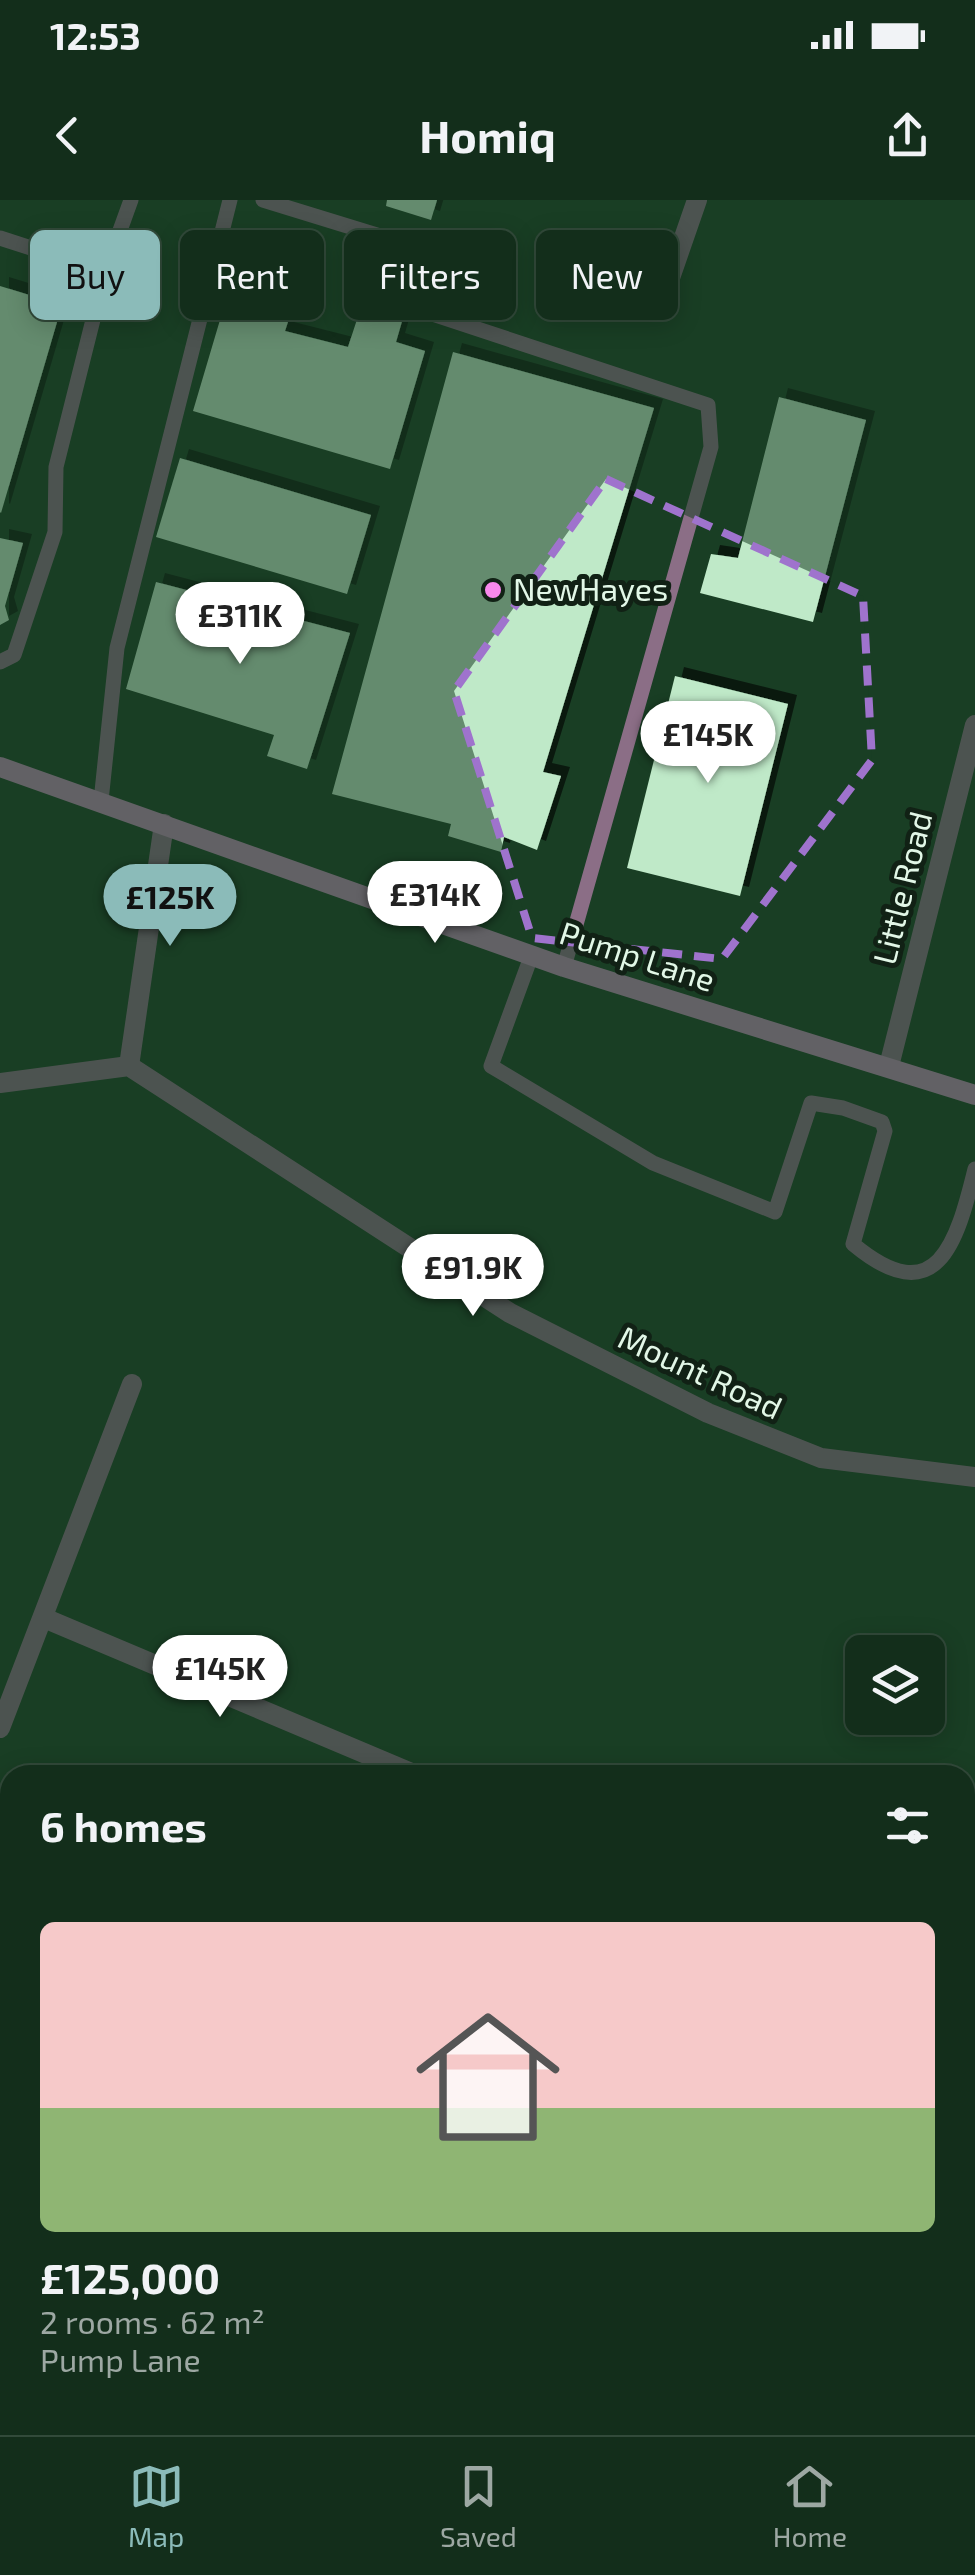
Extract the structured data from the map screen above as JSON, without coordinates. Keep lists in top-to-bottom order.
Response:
{
  "streets": {
    "street": ["Little Road", "Pump Lane", "Mount Road"]
  },
  "crossings": [
    ["Little Road", "Pump Lane"]
  ],
  "places": ["NewHayes"],
  "page": {
    "status": "12:53",
    "header": "Homiq",
    "chip": [
      "Buy",
      "Rent",
      "Filters",
      "New"
    ],
    "price": [
      "£311K",
      "£145K",
      "£314K",
      "£125K",
      "£91.9K",
      "£145K"
    ],
    "heading": "6 homes",
    "list": [
      {
        "name": "£125,000",
        "note": "2 rooms · 62 m² · Pump Lane"
      }
    ],
    "tabs": ["Map", "Saved", "Home"]
  }
}
